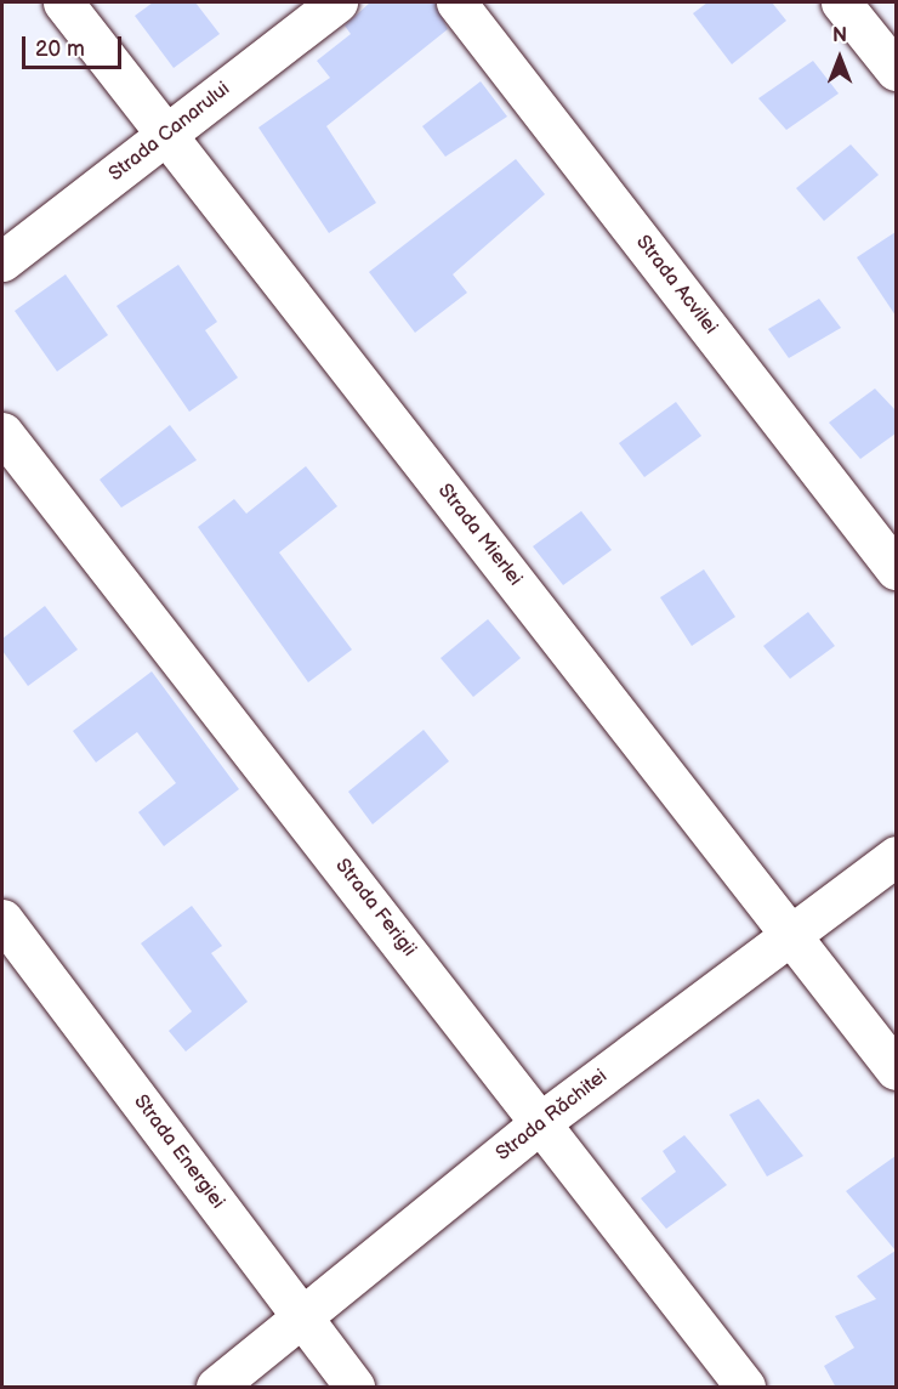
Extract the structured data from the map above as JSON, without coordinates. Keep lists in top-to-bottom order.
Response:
{
  "streets": {
    "street": [
      "Strada Canarului",
      "Strada Acvilei",
      "Strada Mierlei",
      "Strada Ferigii",
      "Strada Răchitei",
      "Strada Energiei"
    ]
  },
  "crossings": [
    ["Strada Canarului", "Strada Mierlei"],
    ["Strada Mierlei", "Strada Răchitei"],
    ["Strada Ferigii", "Strada Răchitei"],
    ["Strada Răchitei", "Strada Energiei"]
  ],
  "scale_bar": "20 m",
  "north": "top"
}
